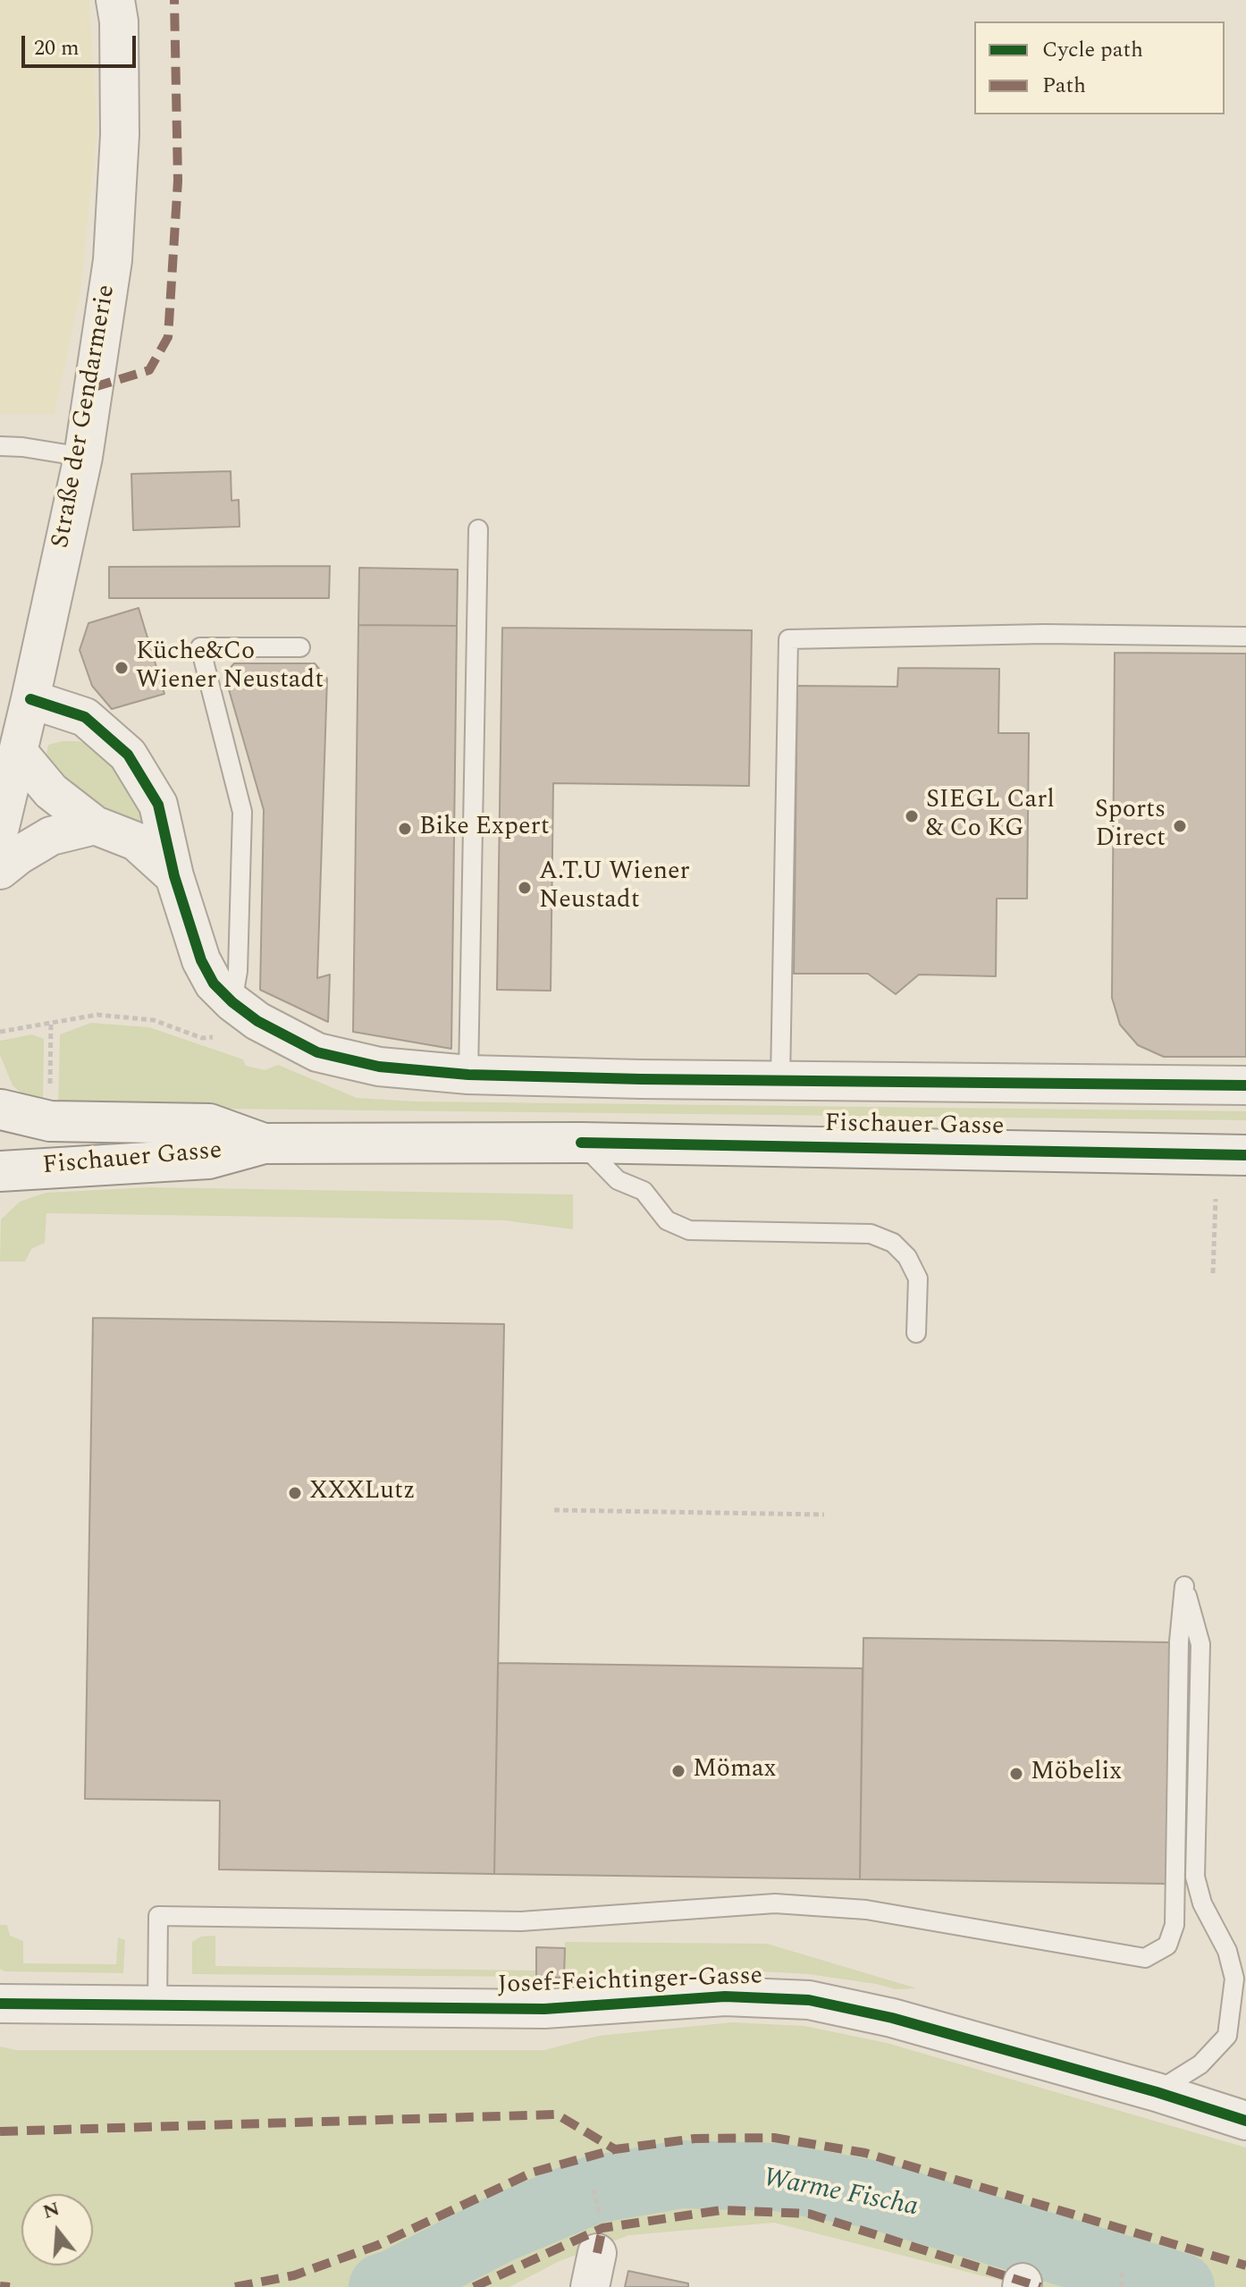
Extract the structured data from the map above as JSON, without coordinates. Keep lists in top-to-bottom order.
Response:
{
  "streets": {
    "main road": ["Fischauer Gasse"],
    "street": ["Straße der Gendarmerie", "Josef-Feichtinger-Gasse"]
  },
  "water": ["Warme Fischa"],
  "places": [
    "Küche&Co Wiener Neustadt",
    "SIEGL Carl & Co KG",
    "Sports Direct",
    "Bike Expert",
    "A.T.U Wiener Neustadt",
    "XXXLutz",
    "Mömax",
    "Möbelix"
  ],
  "legend": ["Cycle path", "Path"],
  "scale_bar": "20 m",
  "north": "top"
}
